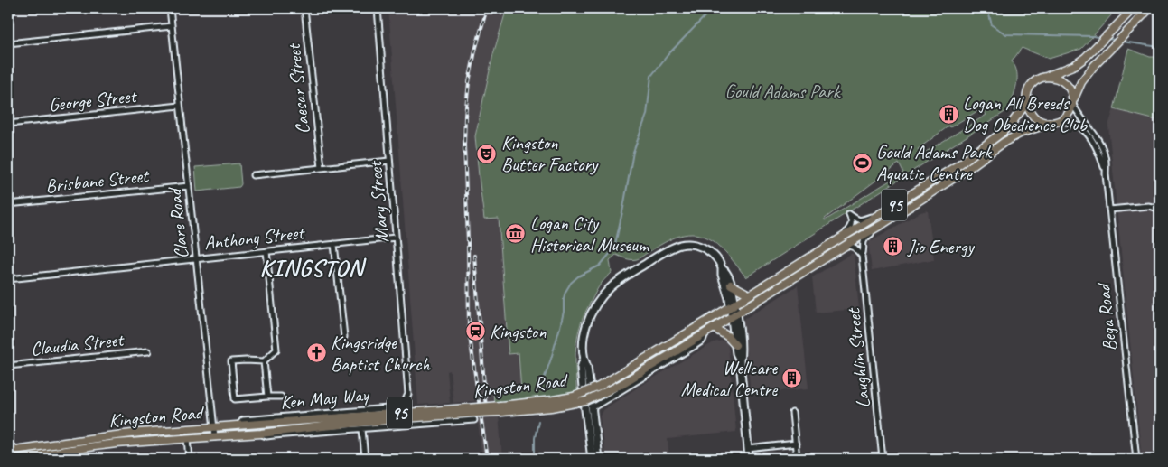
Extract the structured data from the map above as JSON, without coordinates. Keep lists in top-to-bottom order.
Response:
{
  "streets": {
    "main road": ["95", "Kingston Road"],
    "street": [
      "Caesar Street",
      "George Street",
      "Brisbane Street",
      "Mary Street",
      "Clare Road",
      "Anthony Street",
      "Bega Road",
      "Claudia Street",
      "Laughlin Street",
      "Ken May Way"
    ]
  },
  "crossings": [
    ["George Street", "Clare Road"],
    ["Brisbane Street", "Clare Road"],
    ["Mary Street", "Anthony Street"],
    ["Mary Street", "Ken May Way"],
    ["95", "Bega Road"],
    ["95", "Kingston Road"],
    ["Clare Road", "Anthony Street"],
    ["Clare Road", "Kingston Road"],
    ["Bega Road", "Kingston Road"],
    ["Laughlin Street", "Kingston Road"],
    ["Kingston Road", "Ken May Way"]
  ],
  "districts": ["KINGSTON"],
  "parks": ["Gould Adams Park"],
  "places": {
    "building": ["Logan All Breeds Dog Obedience Club", "Jio Energy", "Wellcare Medical Centre"],
    "theatre": ["Kingston Butter Factory"],
    "sports": ["Gould Adams Park Aquatic Centre"],
    "museum": ["Logan City Historical Museum"],
    "station": ["Kingston"],
    "church": ["Kingsridge Baptist Church"]
  }
}
